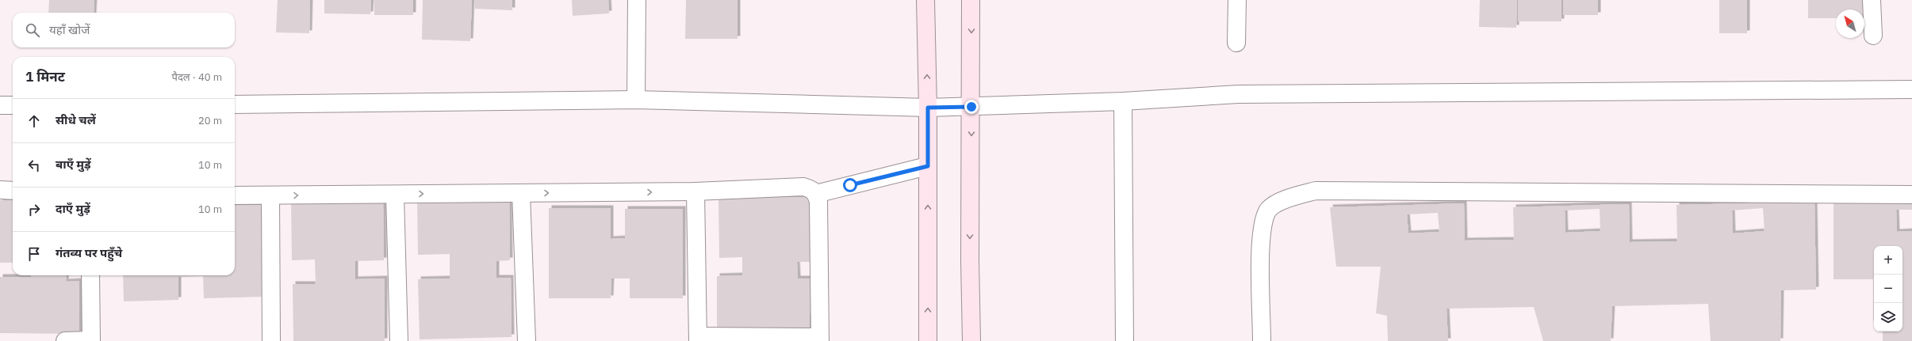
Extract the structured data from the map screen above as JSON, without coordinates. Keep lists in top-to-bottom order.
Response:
{
  "north": "top left",
  "page": {
    "search": "यहाँ खोजें",
    "heading": ["1 मिनट", "पैदल · 40 m"],
    "list": [
      ["सीधे चलें", "20 m"],
      ["बाएँ मुड़ें", "10 m"],
      ["दाएँ मुड़ें", "10 m"],
      "गंतव्य पर पहुँचे"
    ],
    "map_buttons": ["+", "−"]
  }
}
